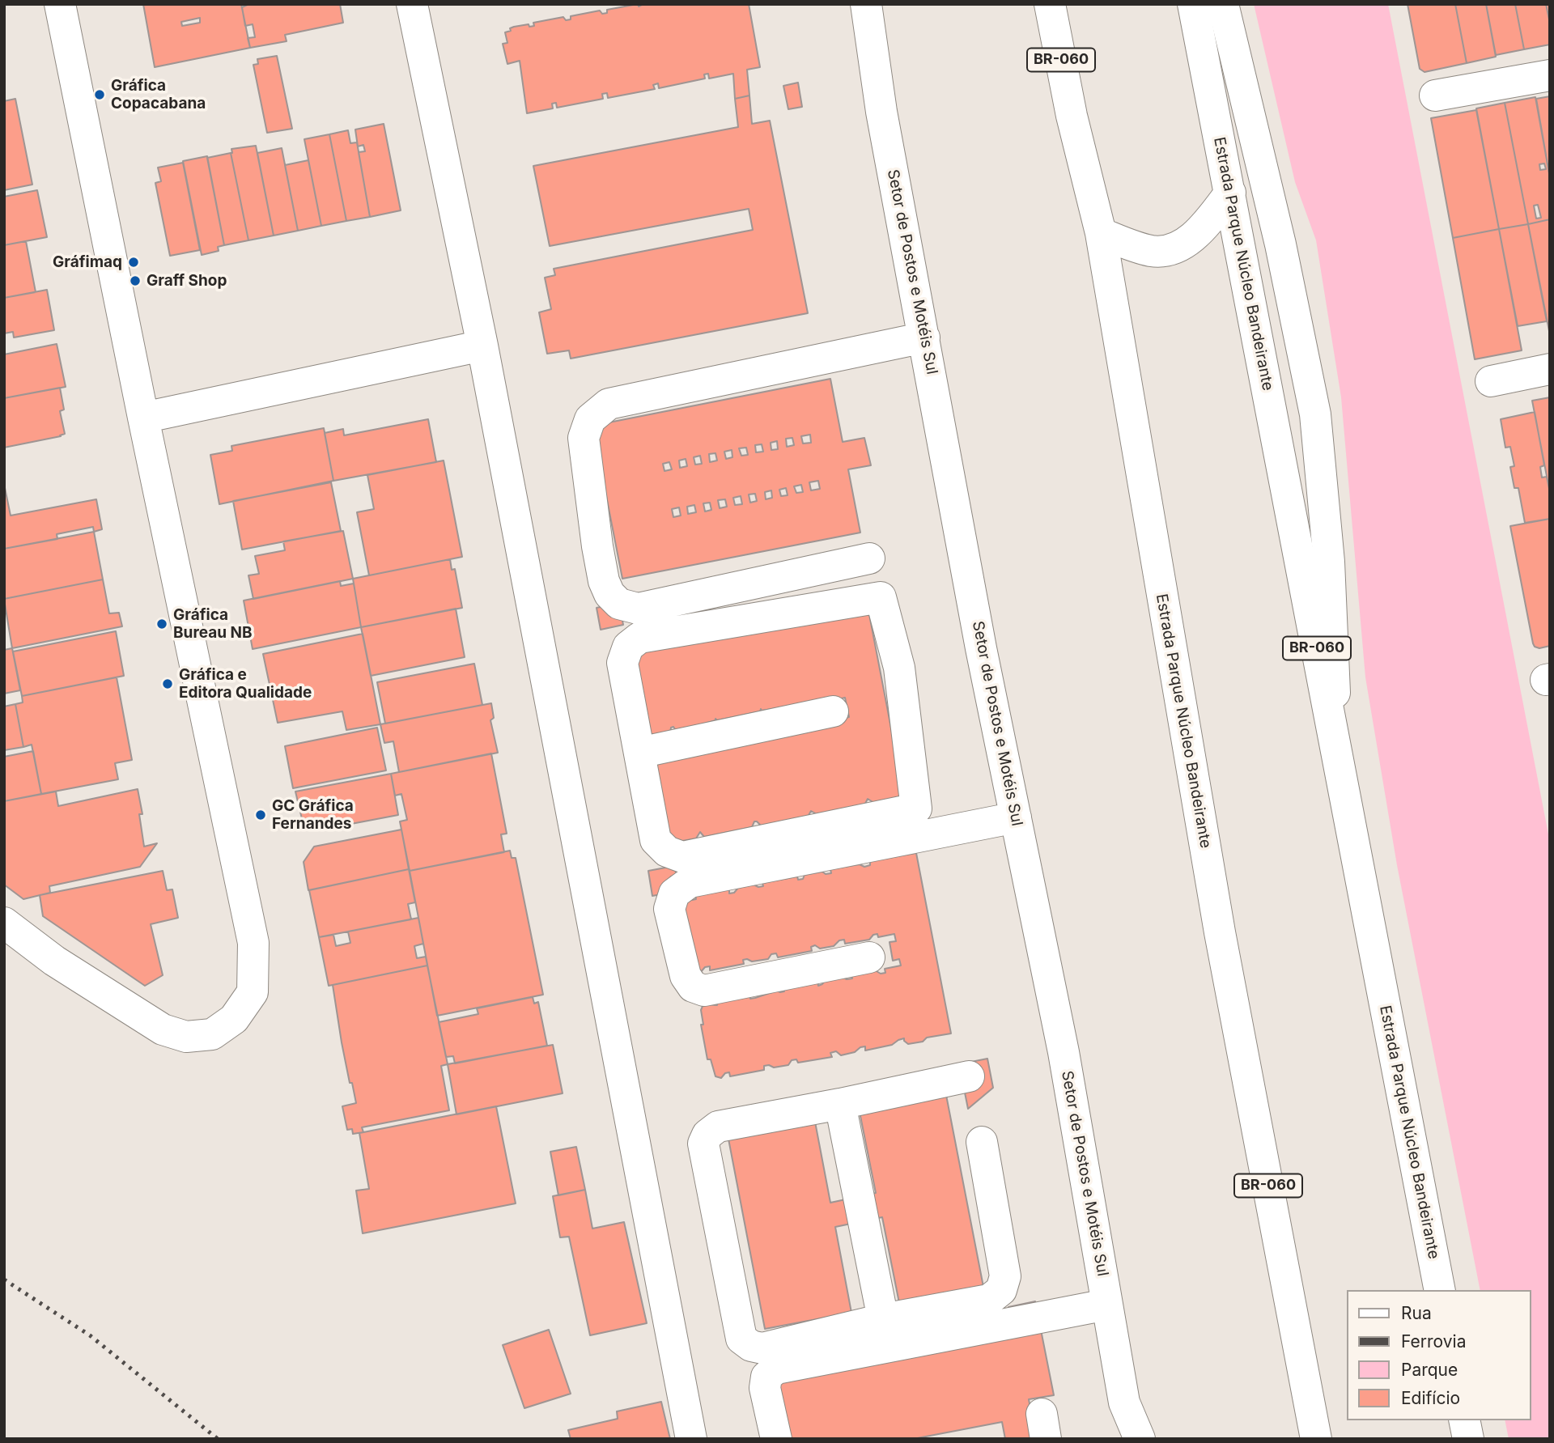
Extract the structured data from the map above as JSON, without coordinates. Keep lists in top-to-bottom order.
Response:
{
  "streets": {
    "main road": ["BR-060", "Estrada Parque Núcleo Bandeirante", "Setor de Postos e Motéis Sul"]
  },
  "places": [
    "Gráfica Copacabana",
    "Gráfimaq",
    "Graff Shop",
    "Gráfica Bureau NB",
    "Gráfica e Editora Qualidade",
    "GC Gráfica Fernandes"
  ],
  "legend": [
    "Rua",
    "Ferrovia",
    "Parque",
    "Edifício"
  ]
}
